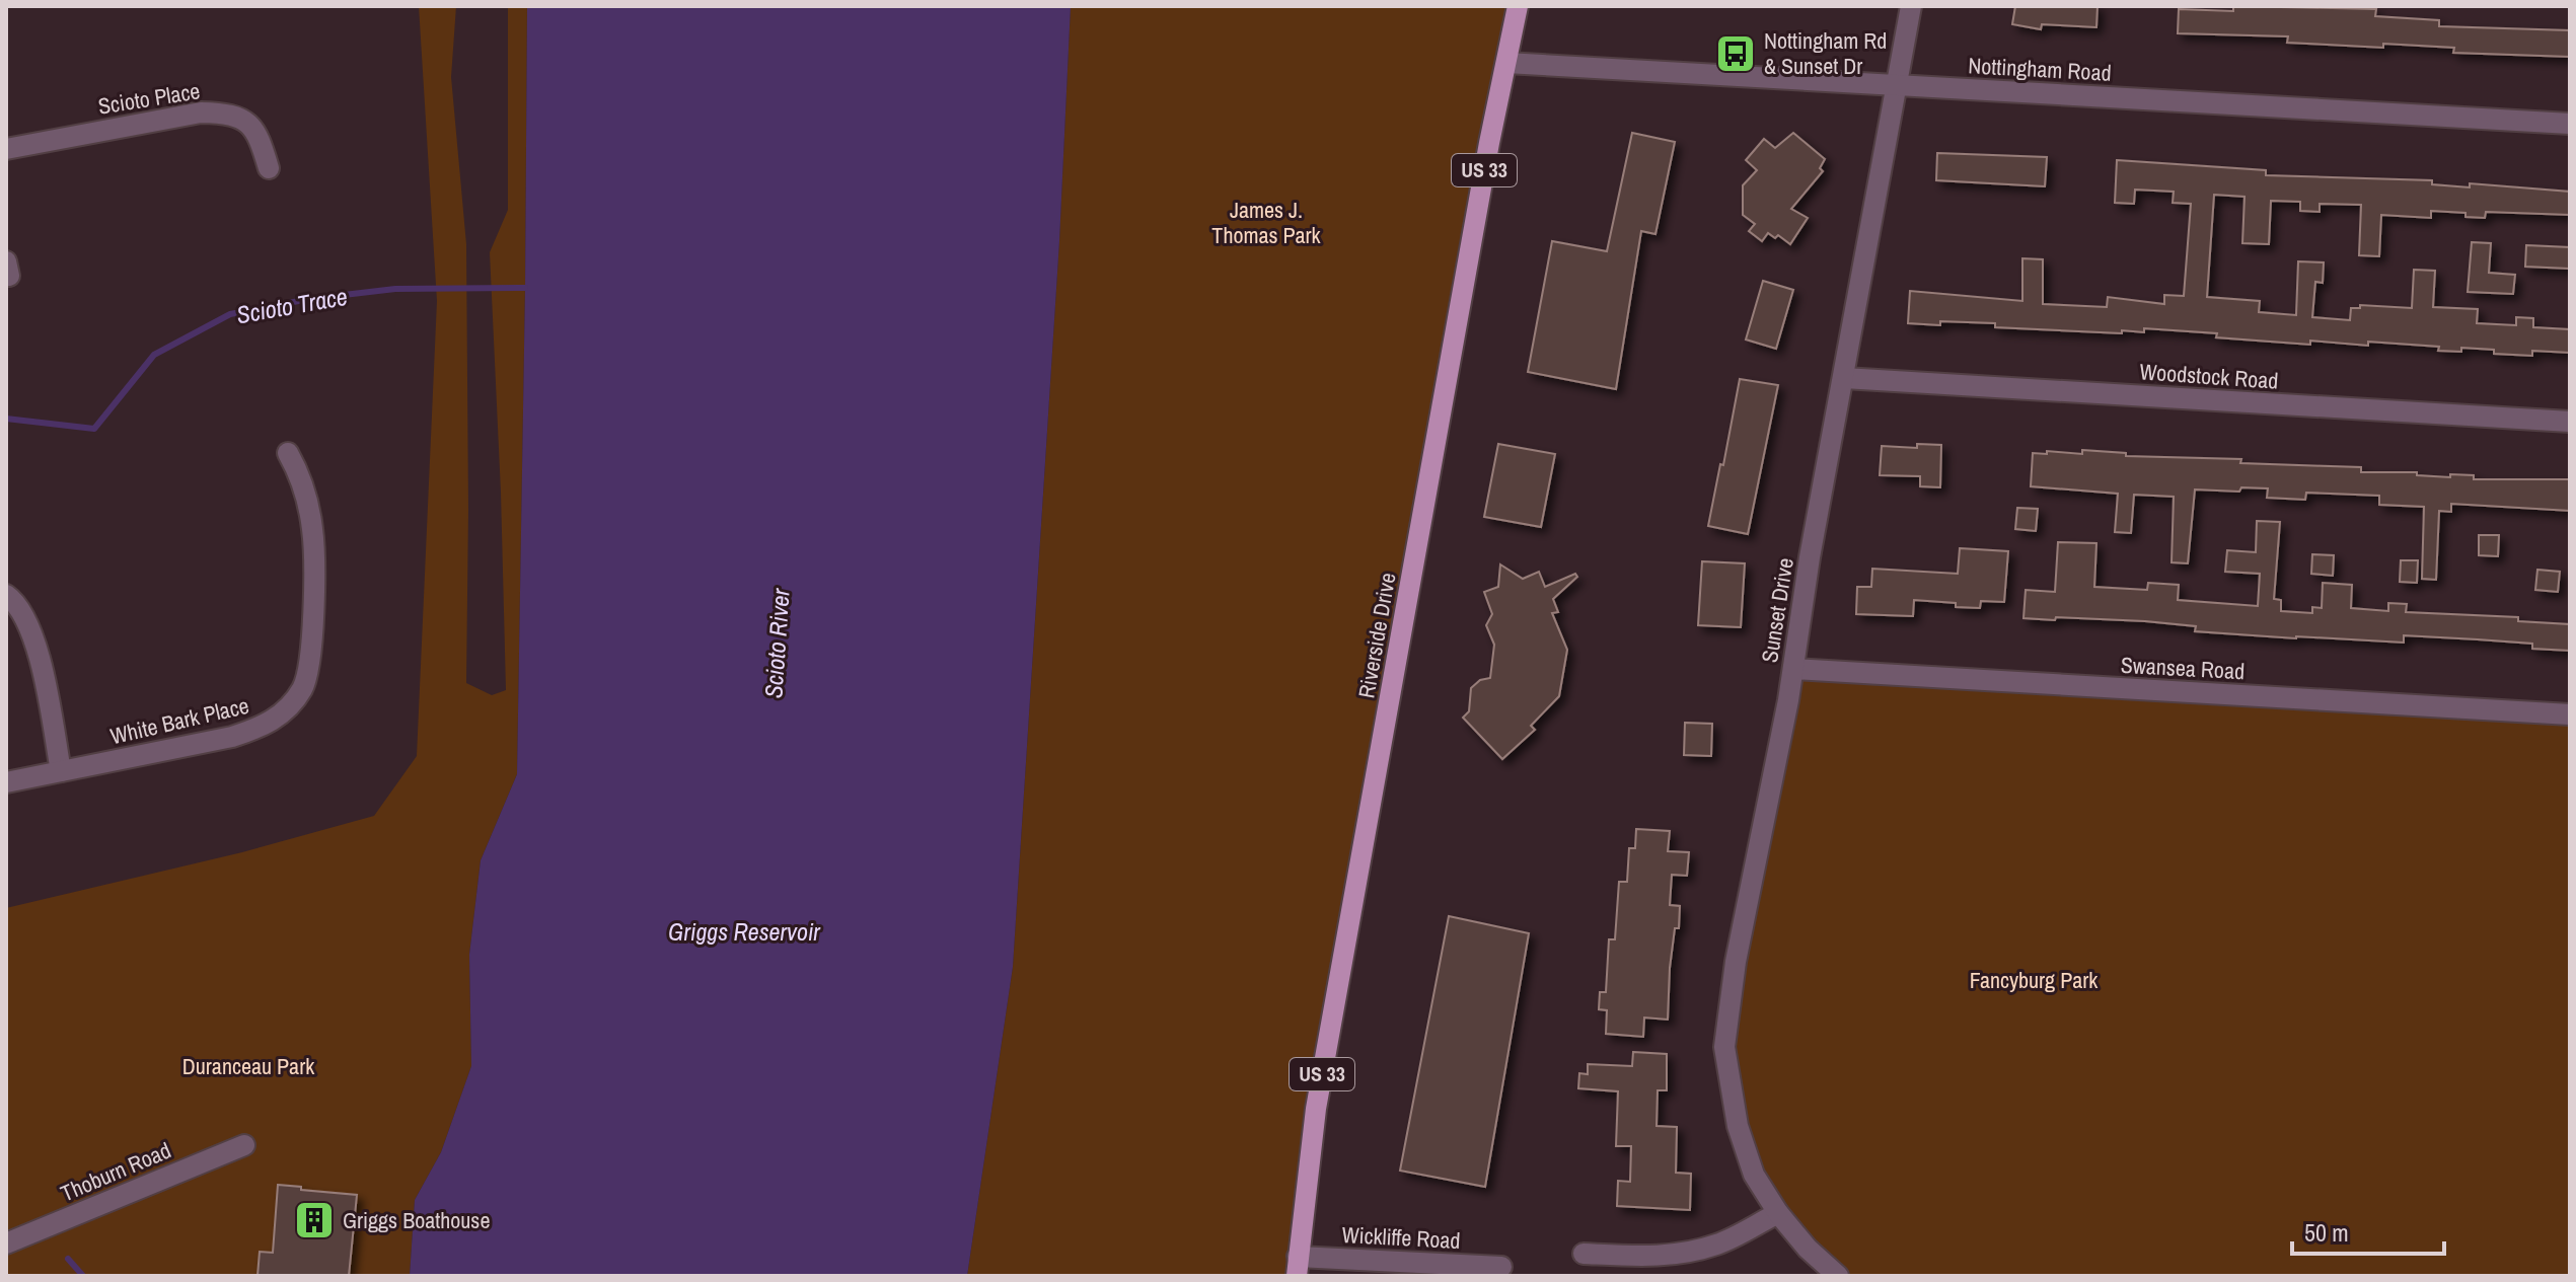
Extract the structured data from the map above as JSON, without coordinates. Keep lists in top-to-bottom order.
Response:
{
  "streets": {
    "main road": ["US 33", "Riverside Drive"],
    "street": [
      "Nottingham Road",
      "Scioto Place",
      "Woodstock Road",
      "Sunset Drive",
      "Swansea Road",
      "White Bark Place",
      "Thoburn Road",
      "Wickliffe Road"
    ]
  },
  "crossings": [
    ["Nottingham Road", "Sunset Drive"],
    ["Nottingham Road", "Riverside Drive"],
    ["Woodstock Road", "Sunset Drive"],
    ["Sunset Drive", "Swansea Road"],
    ["Riverside Drive", "Wickliffe Road"]
  ],
  "water": ["Scioto Trace", "Scioto River", "Griggs Reservoir"],
  "parks": ["James J. Thomas Park", "Fancyburg Park", "Duranceau Park"],
  "places": {
    "bus stop": ["Nottingham Rd & Sunset Dr"],
    "building": ["Griggs Boathouse"]
  },
  "scale_bar": "50 m"
}
